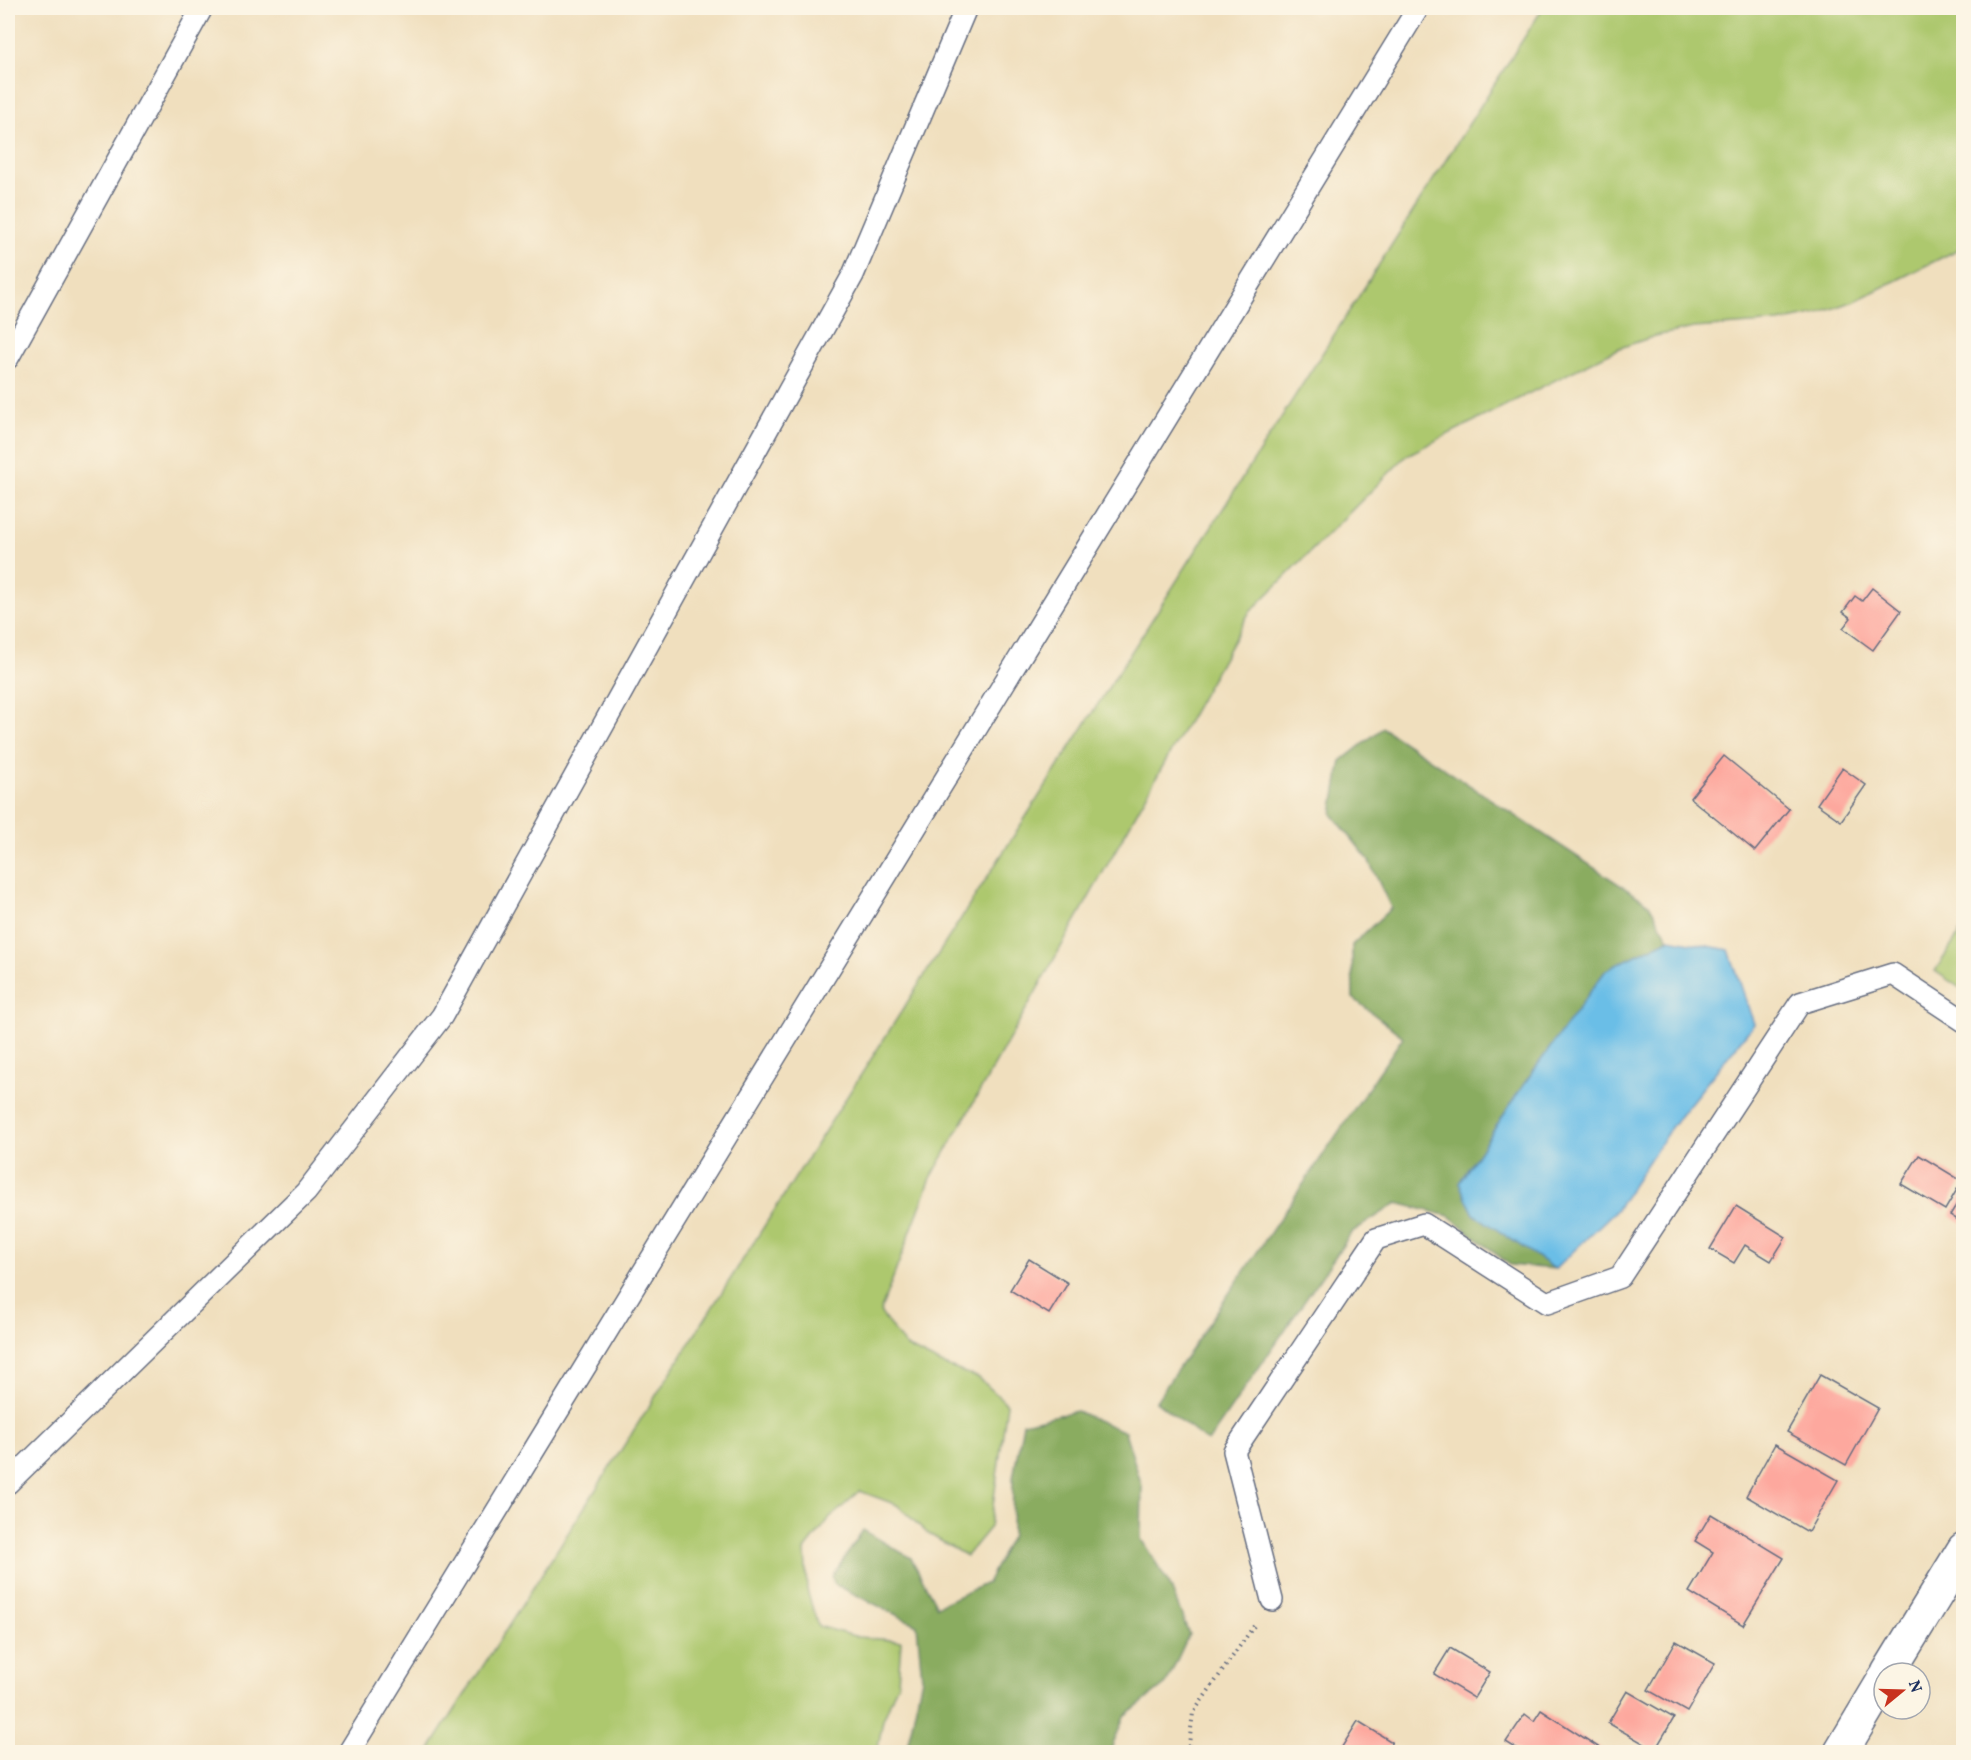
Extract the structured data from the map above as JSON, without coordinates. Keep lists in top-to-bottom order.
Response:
{
  "north": "right"
}
